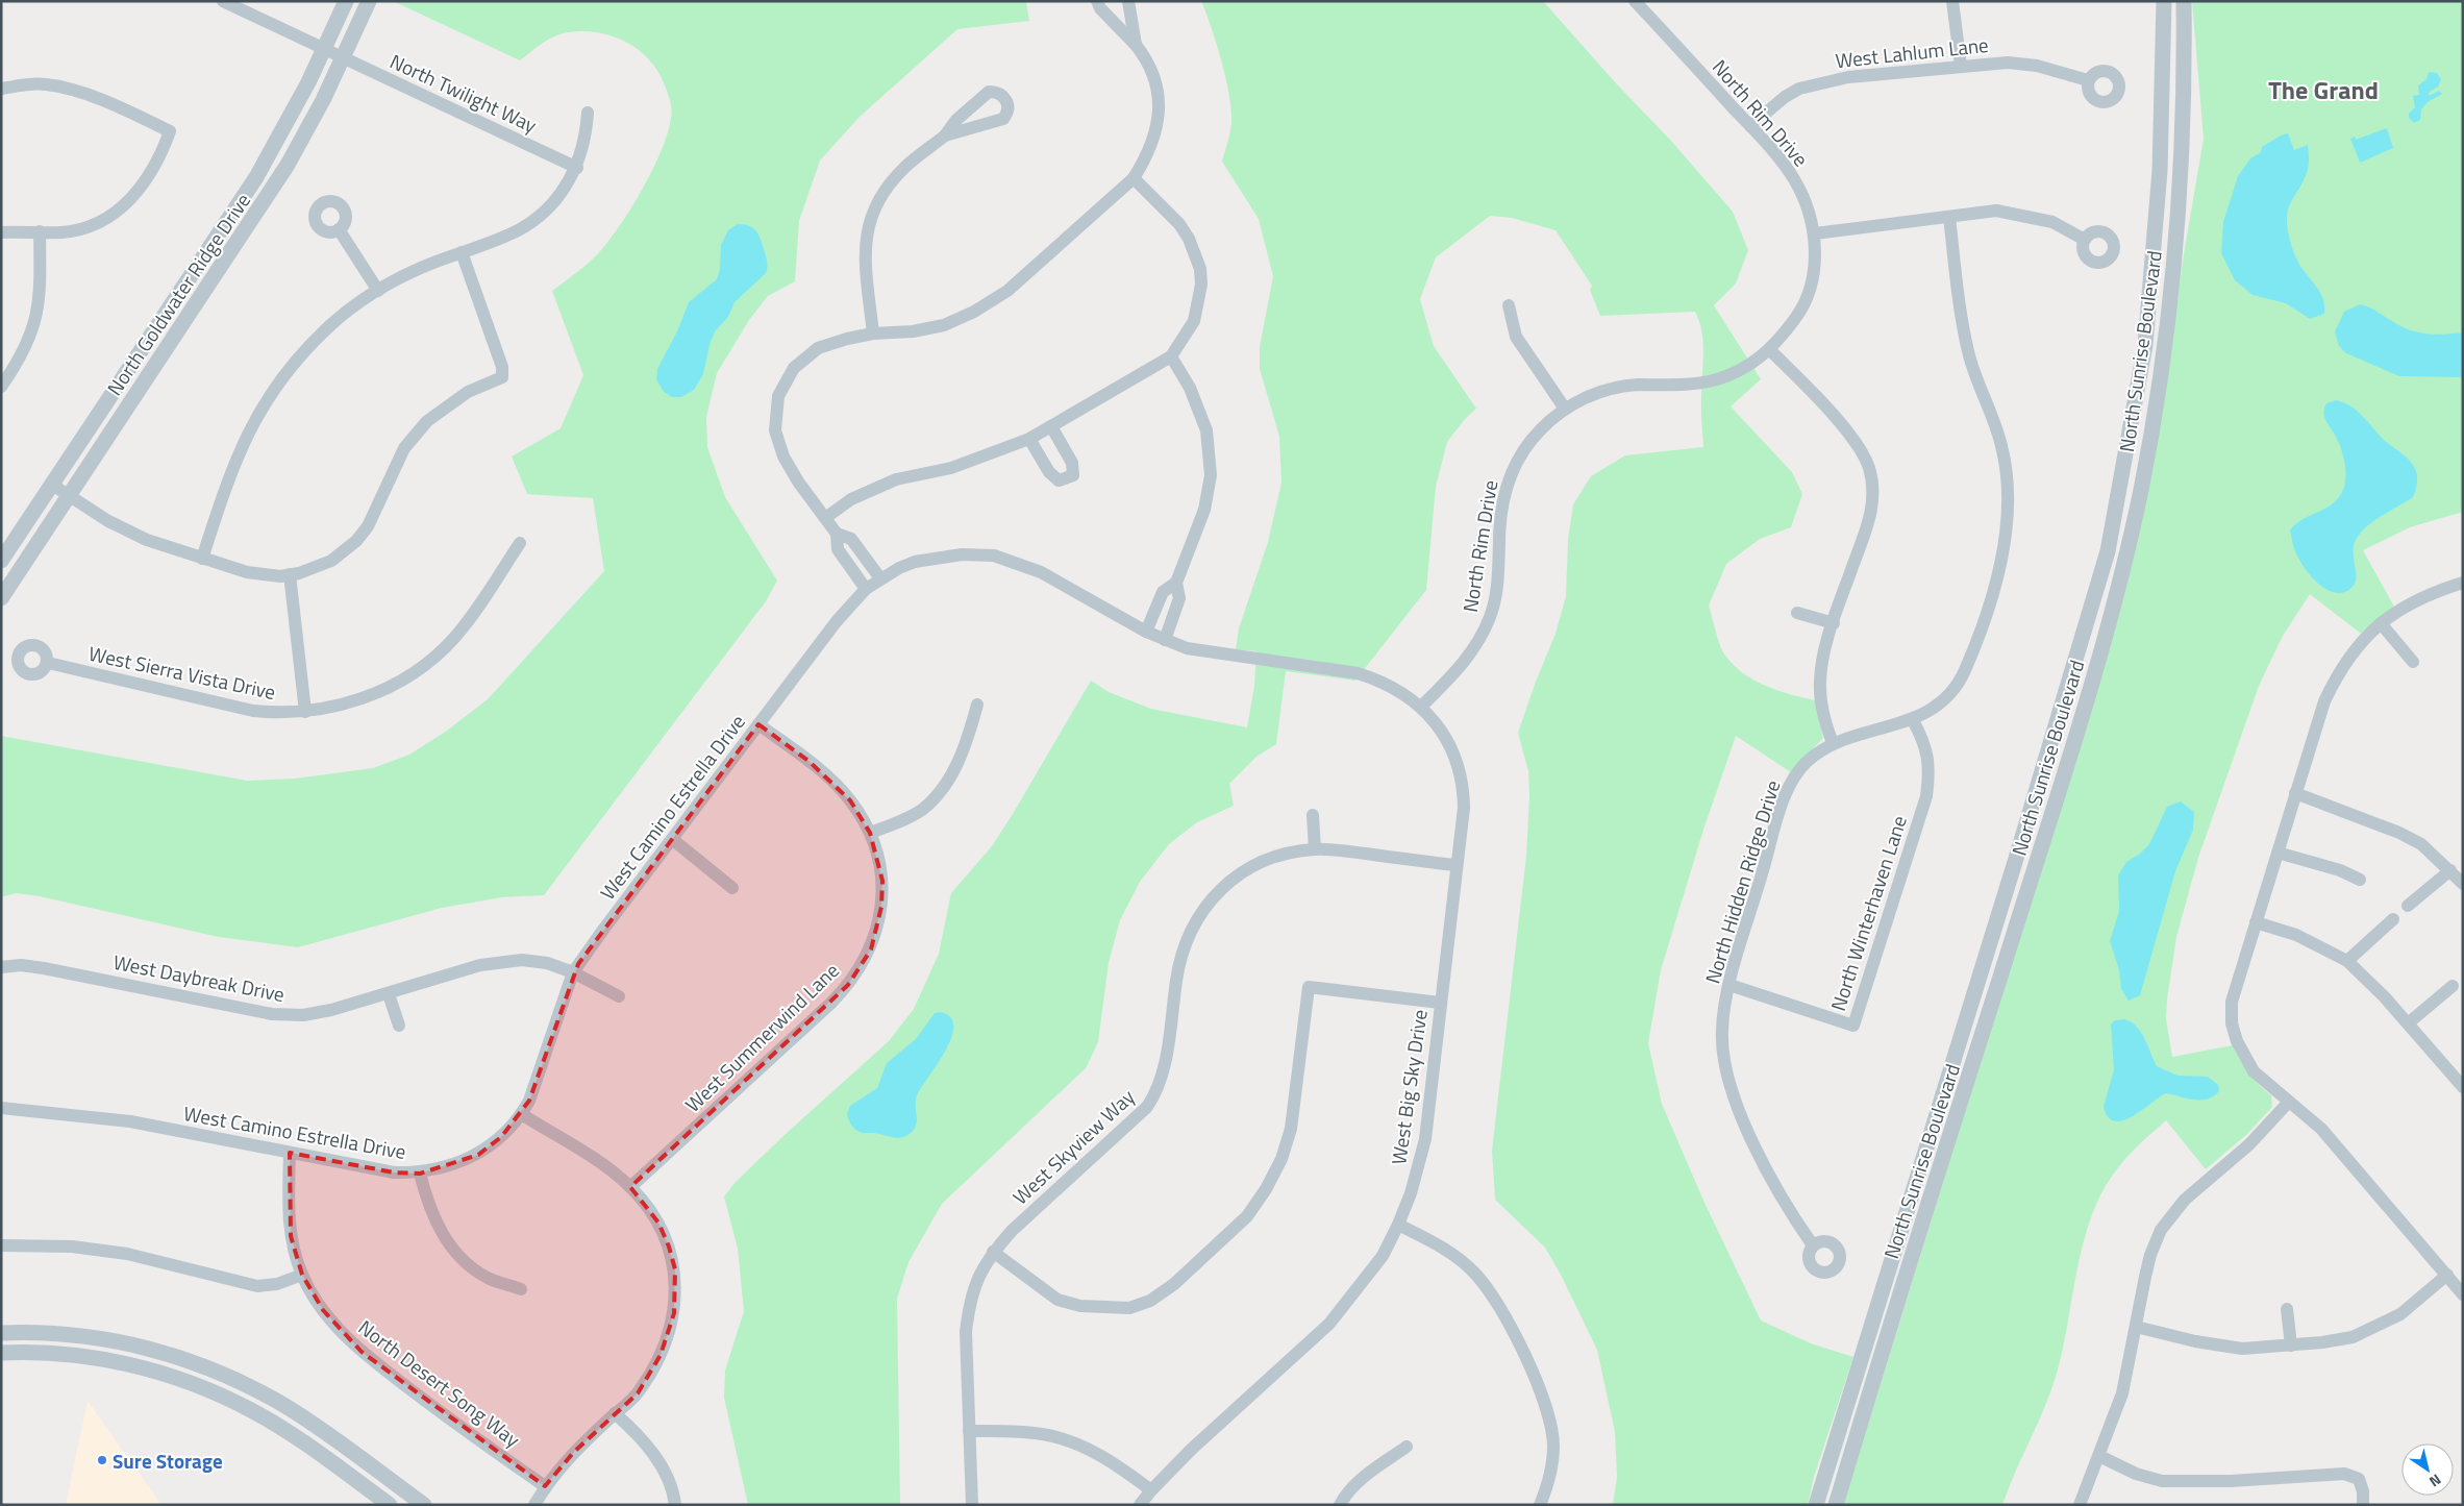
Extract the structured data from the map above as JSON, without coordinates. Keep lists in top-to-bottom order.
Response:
{
  "streets": {
    "street": [
      "West Lahlum Lane",
      "North Twilight Way",
      "North Rim Drive",
      "North Goldwater Ridge Drive",
      "North Sunrise Boulevard",
      "West Sierra Vista Drive",
      "West Camino Estrella Drive",
      "North Hidden Ridge Drive",
      "North Winterhaven Lane",
      "West Daybreak Drive",
      "West Summerwind Lane",
      "West Big Sky Drive",
      "West Skyview Way",
      "North Desert Song Way"
    ]
  },
  "crossings": [
    ["West Lahlum Lane", "North Rim Drive"],
    ["North Twilight Way", "North Goldwater Ridge Drive"],
    ["North Rim Drive", "West Camino Estrella Drive"],
    ["North Rim Drive", "West Big Sky Drive"],
    ["West Camino Estrella Drive", "West Daybreak Drive"],
    ["West Camino Estrella Drive", "West Summerwind Lane"],
    ["West Camino Estrella Drive", "West Big Sky Drive"],
    ["West Camino Estrella Drive", "North Desert Song Way"],
    ["North Hidden Ridge Drive", "North Winterhaven Lane"],
    ["West Big Sky Drive", "West Skyview Way"]
  ],
  "districts": ["The Grand"],
  "places": ["Sure Storage"],
  "north": "bottom right"
}
